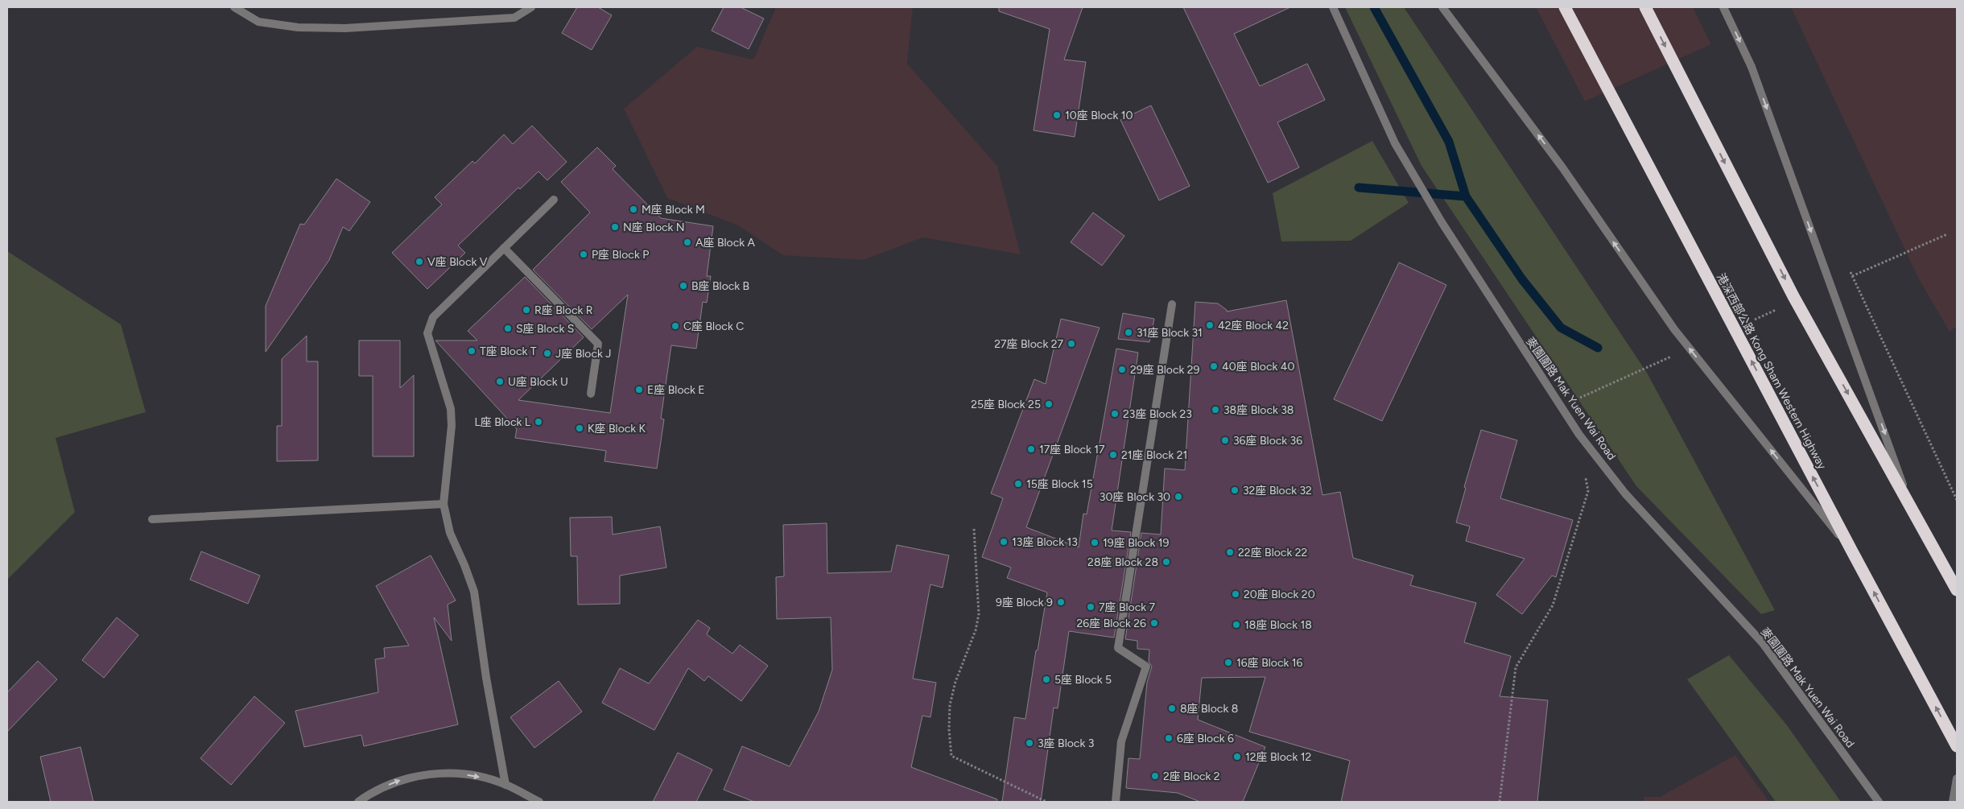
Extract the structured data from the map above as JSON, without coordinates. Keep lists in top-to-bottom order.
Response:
{
  "streets": {
    "highway": ["港深西部公路 Kong Sham Western Highway"],
    "street": ["麥園圍路 Mak Yuen Wai Road"]
  },
  "places": [
    "10座 Block 10",
    "M座 Block M",
    "N座 Block N",
    "A座 Block A",
    "P座 Block P",
    "V座 Block V",
    "B座 Block B",
    "R座 Block R",
    "42座 Block 42",
    "C座 Block C",
    "S座 Block S",
    "31座 Block 31",
    "27座 Block 27",
    "T座 Block T",
    "J座 Block J",
    "40座 Block 40",
    "29座 Block 29",
    "U座 Block U",
    "E座 Block E",
    "25座 Block 25",
    "38座 Block 38",
    "23座 Block 23",
    "L座 Block L",
    "K座 Block K",
    "36座 Block 36",
    "17座 Block 17",
    "21座 Block 21",
    "15座 Block 15",
    "32座 Block 32",
    "30座 Block 30",
    "13座 Block 13",
    "19座 Block 19",
    "22座 Block 22",
    "28座 Block 28",
    "20座 Block 20",
    "9座 Block 9",
    "7座 Block 7",
    "26座 Block 26",
    "18座 Block 18",
    "16座 Block 16",
    "5座 Block 5",
    "8座 Block 8",
    "6座 Block 6",
    "3座 Block 3",
    "12座 Block 12",
    "2座 Block 2"
  ]
}
